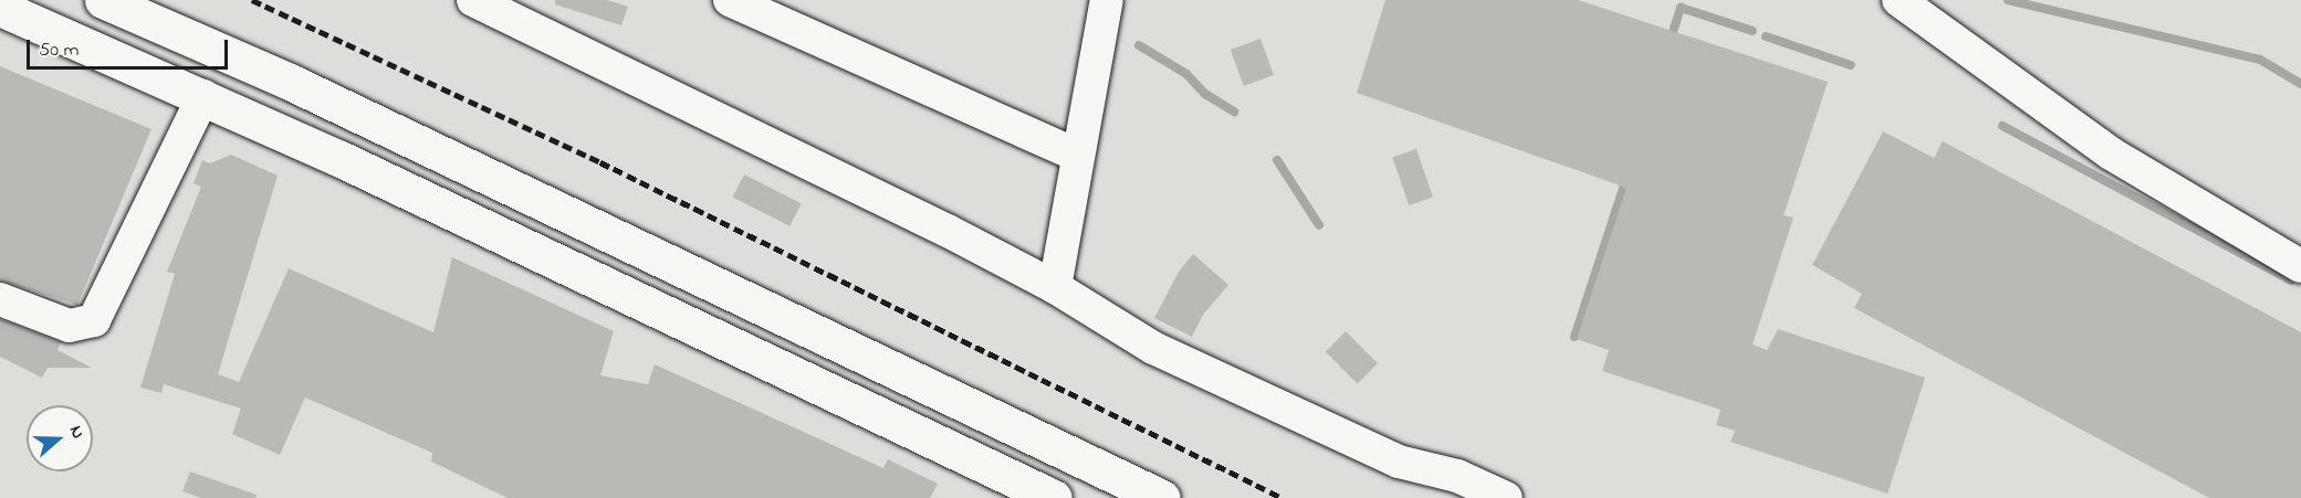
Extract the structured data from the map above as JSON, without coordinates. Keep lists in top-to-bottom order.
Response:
{
  "scale_bar": "50 m",
  "north": "right"
}
